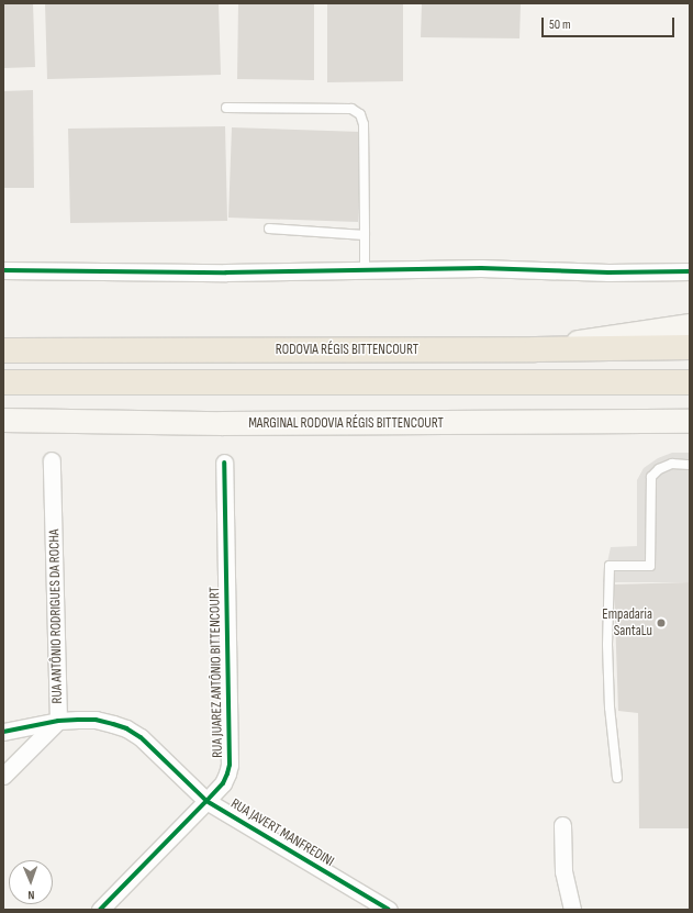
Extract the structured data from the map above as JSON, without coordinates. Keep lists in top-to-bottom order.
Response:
{
  "streets": {
    "highway": ["RODOVIA RÉGIS BITTENCOURT"],
    "main road": ["MARGINAL RODOVIA RÉGIS BITTENCOURT"],
    "street": ["RUA ANTÔNIO RODRIGUES DA ROCHA", "RUA JUAREZ ANTÔNIO BITTENCOURT", "RUA JAVERT MANFREDINI"]
  },
  "crossings": [
    ["RUA ANTÔNIO RODRIGUES DA ROCHA", "RUA JAVERT MANFREDINI"],
    ["RUA JUAREZ ANTÔNIO BITTENCOURT", "RUA JAVERT MANFREDINI"]
  ],
  "places": ["Empadaria SantaLu"],
  "scale_bar": "50 m",
  "north": "bottom"
}
